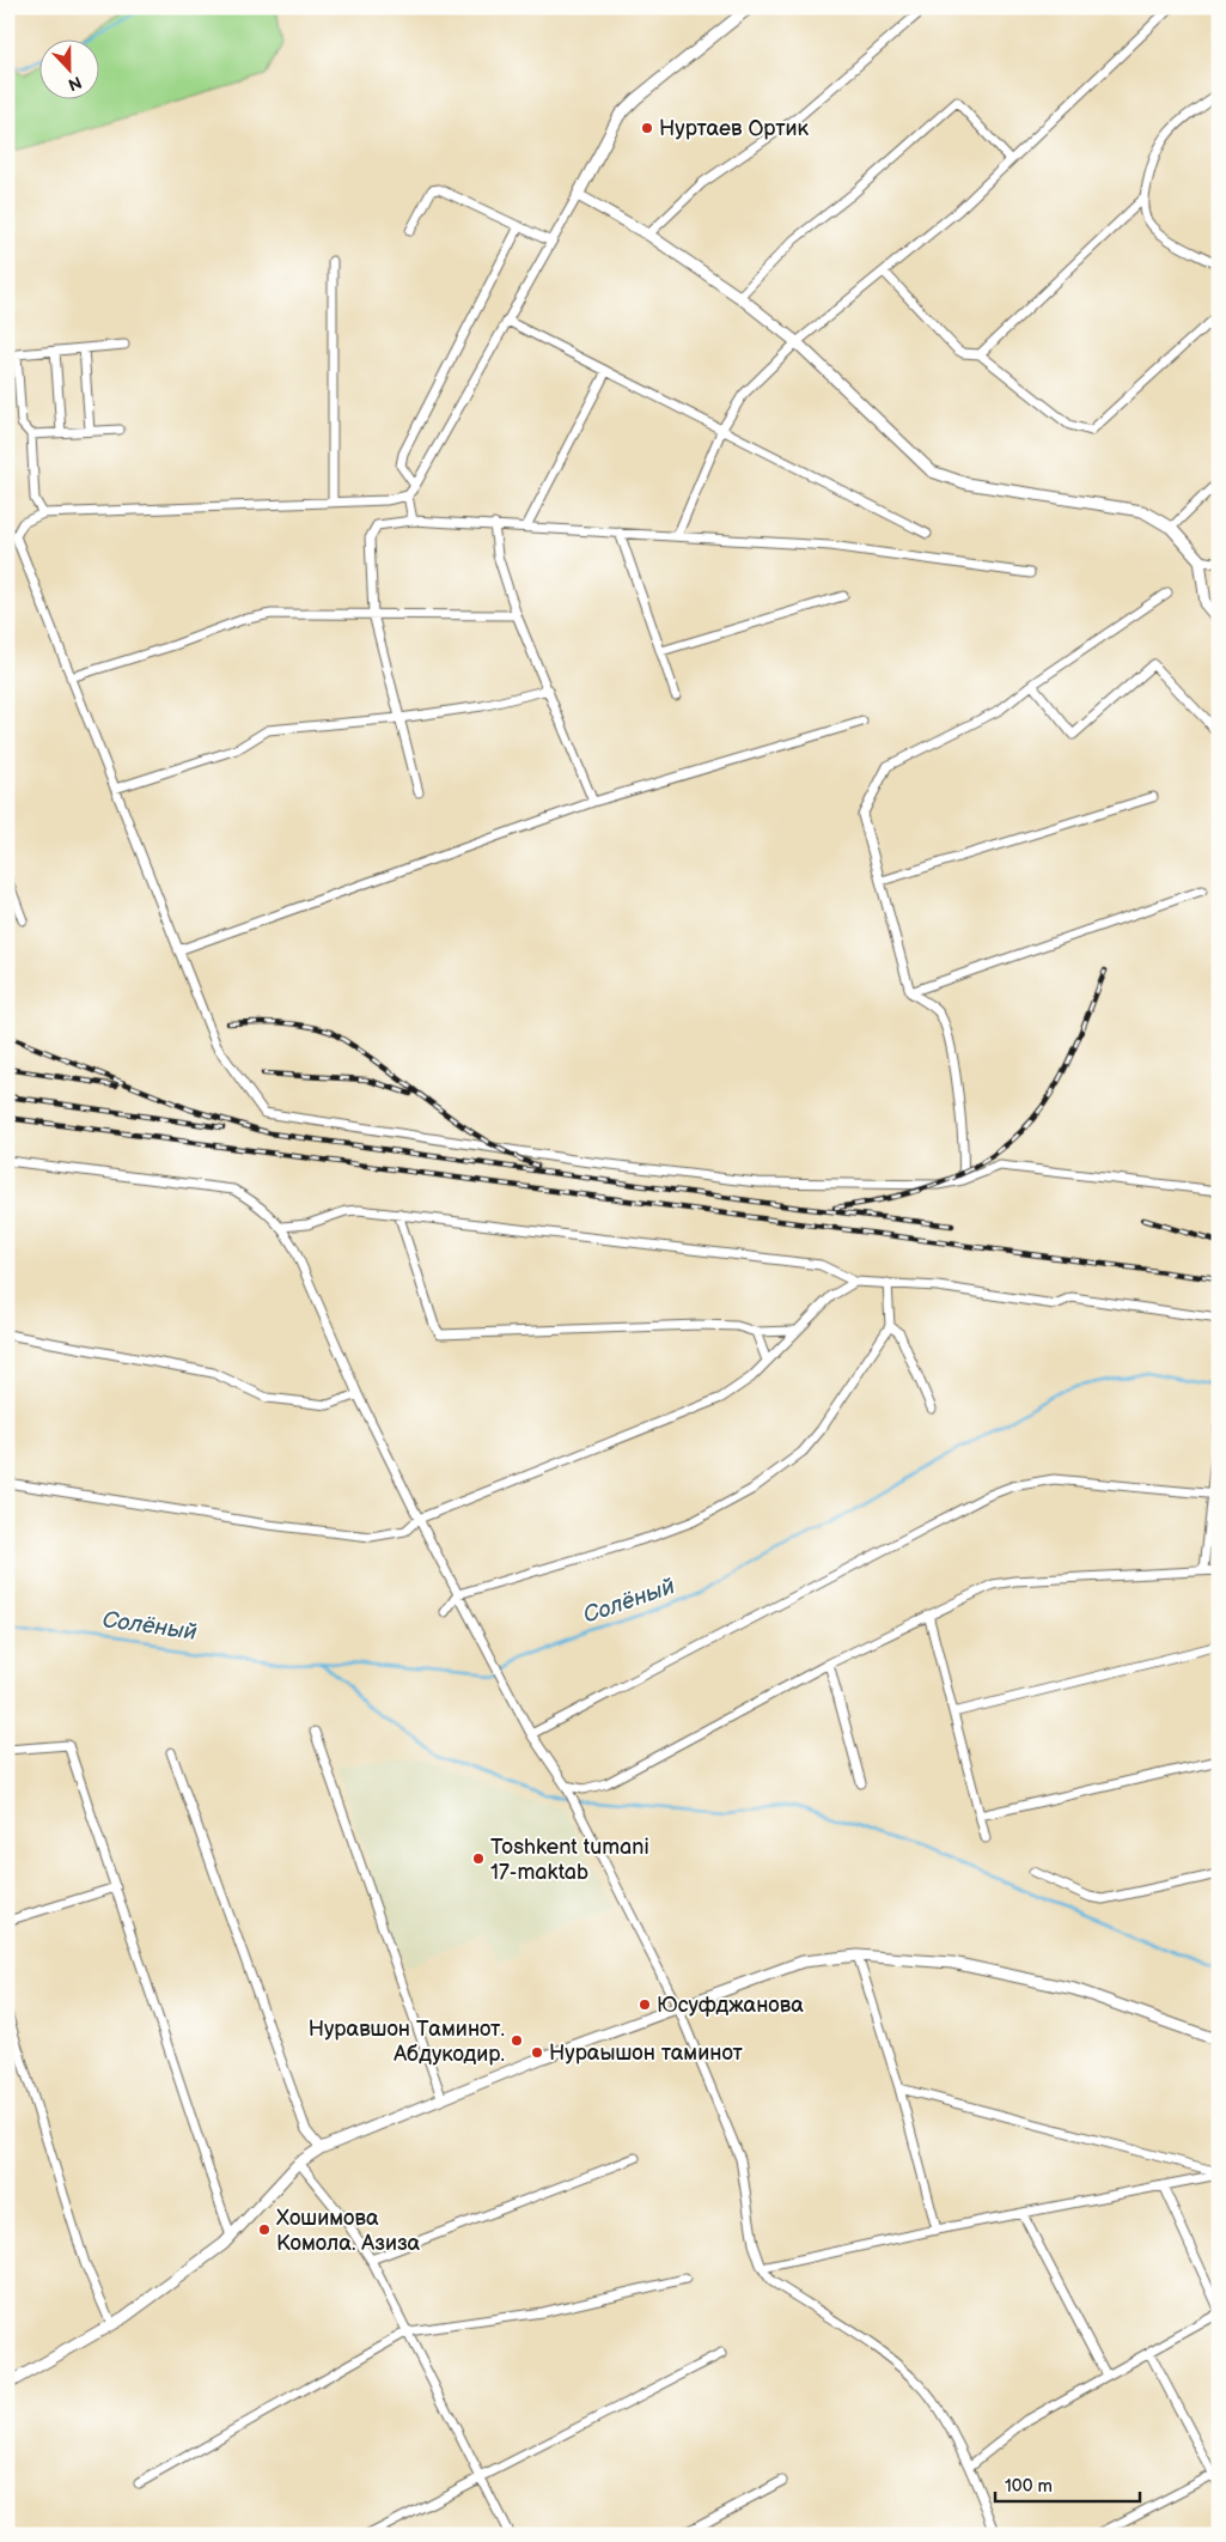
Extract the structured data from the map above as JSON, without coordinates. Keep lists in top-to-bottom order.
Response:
{
  "water": ["Солёный"],
  "places": [
    "Нуртаев Ортик",
    "Toshkent tumani 17-maktab",
    "Юсуфджанова",
    "Нуравшон Таминот. Абдукодир.",
    "Нураышон таминот",
    "Хошимова Комола. Азиза"
  ],
  "scale_bar": "100 m",
  "north": "bottom"
}
